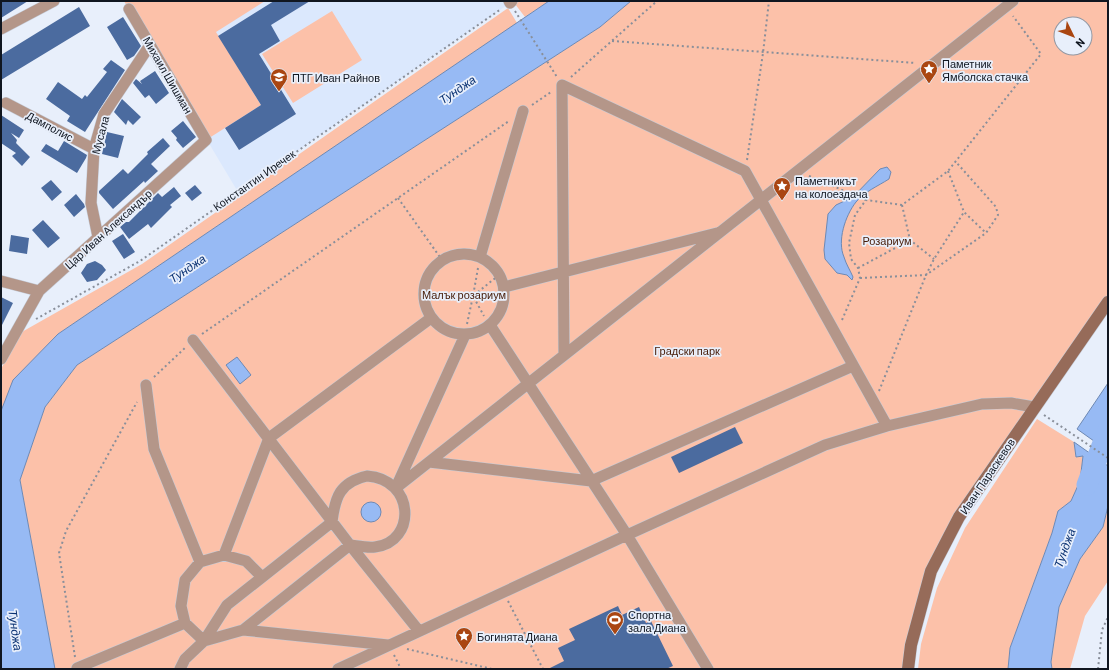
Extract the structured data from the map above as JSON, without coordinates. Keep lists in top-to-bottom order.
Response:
{
  "streets": {
    "street": [
      "Михаил Шишман",
      "Дамполис",
      "Мусала",
      "Цар Иван Александър",
      "Иван Параскевов"
    ],
    "path": ["Константин Иречек"]
  },
  "crossings": [
    ["Михаил Шишман", "Мусала"],
    ["Михаил Шишман", "Цар Иван Александър"],
    ["Дамполис", "Мусала"],
    ["Мусала", "Цар Иван Александър"],
    ["Константин Иречек", "Цар Иван Александър"]
  ],
  "water": ["Тунджа"],
  "parks": ["Розариум", "Малък розариум", "Градски парк"],
  "places": {
    "place": ["Паметник Ямболска стачка", "Паметникът на колоездача", "Богинята Диана"],
    "school or university": ["ПТГ Иван Райнов"],
    "sports": ["Спортна зала Диана"]
  },
  "north": "bottom right"
}
